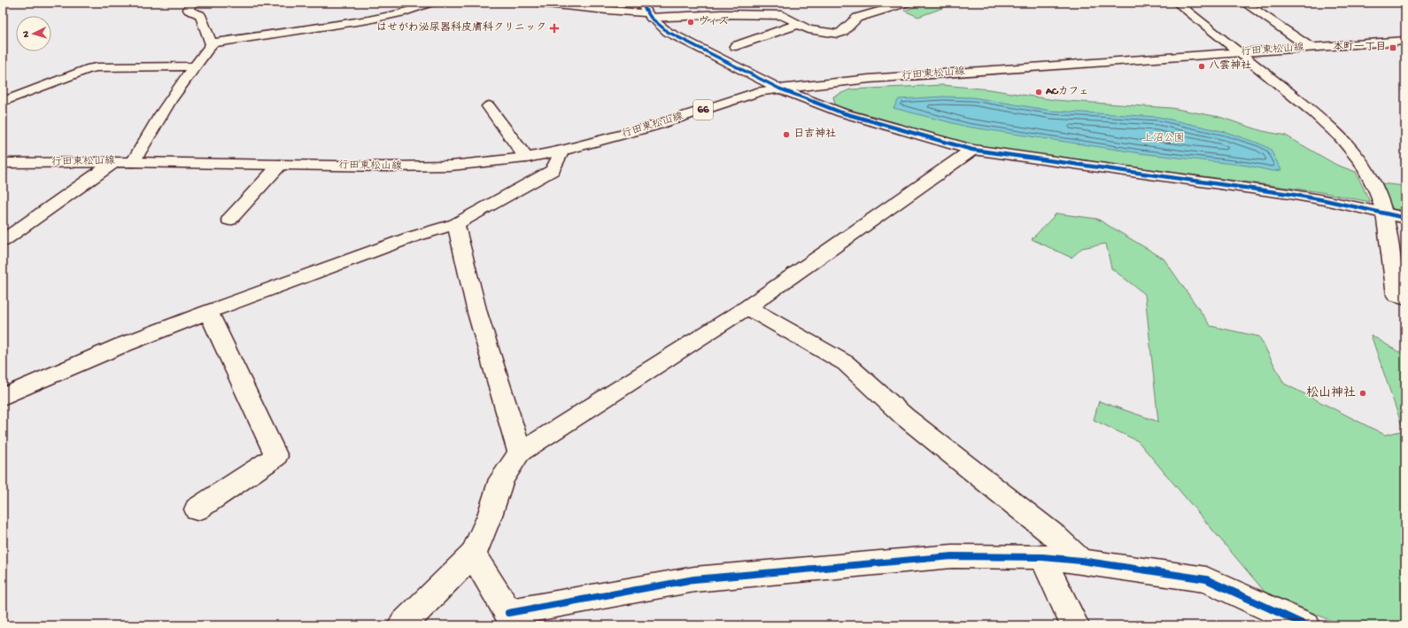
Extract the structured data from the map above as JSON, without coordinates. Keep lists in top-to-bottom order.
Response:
{
  "streets": {
    "street": ["行田東松山線", "66"]
  },
  "parks": ["上沼公園"],
  "places": {
    "other": [
      "ヴィズ",
      "八雲神社",
      "ACカフェ",
      "日吉神社",
      "松山神社"
    ],
    "health": ["はせがわ泌尿器科皮膚科クリニック"],
    "transit": ["本町一丁目"]
  },
  "north": "left"
}
